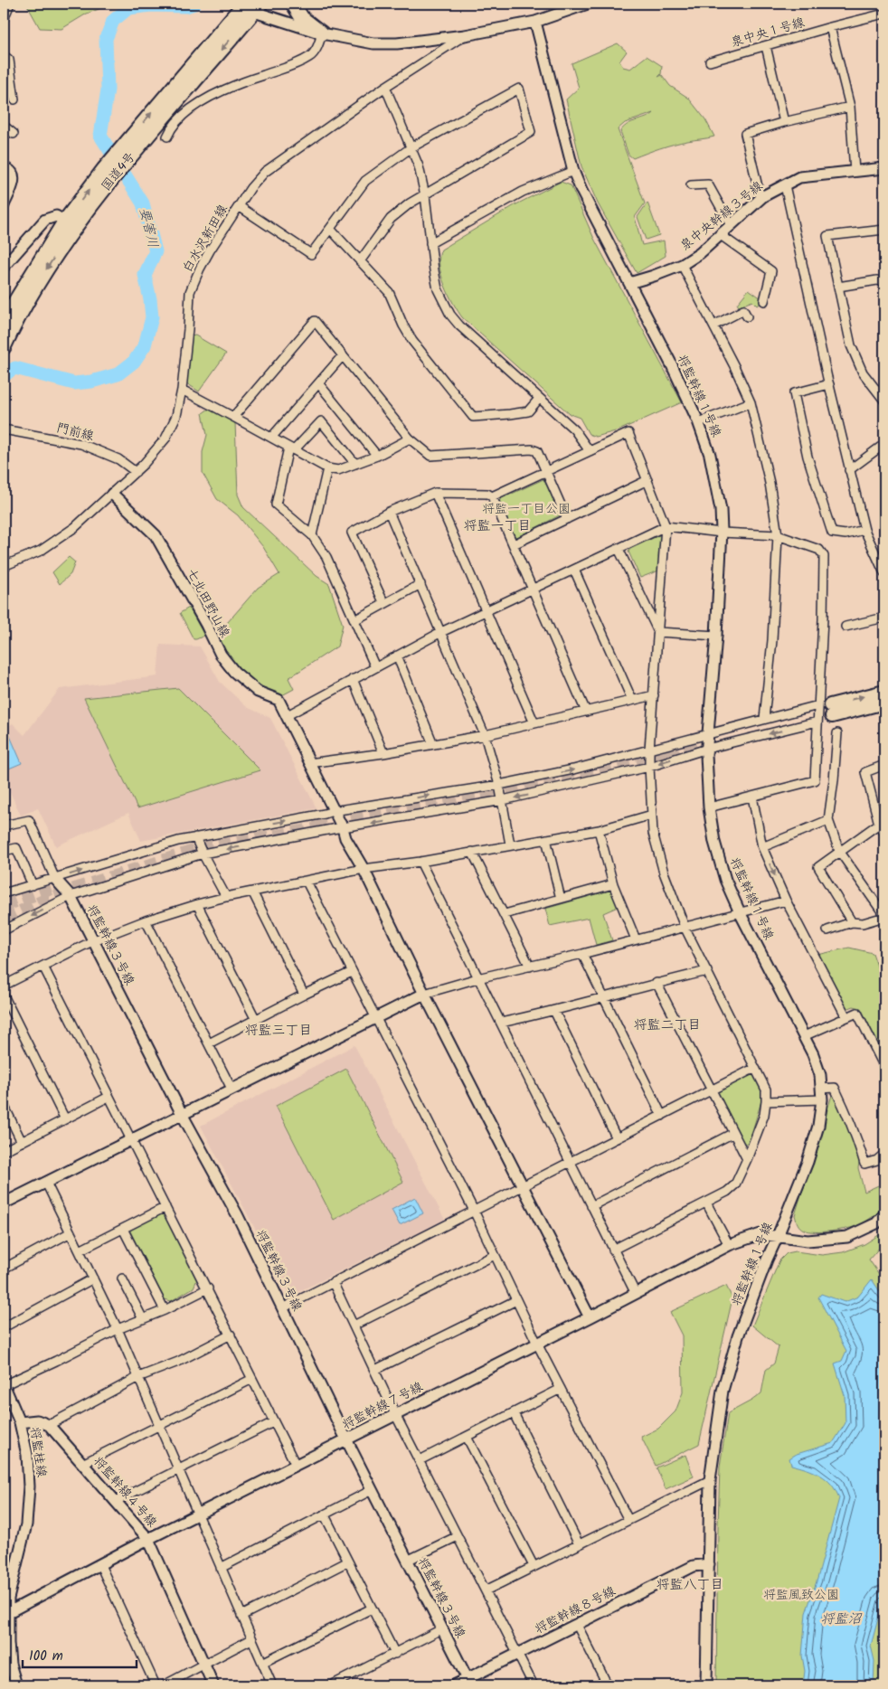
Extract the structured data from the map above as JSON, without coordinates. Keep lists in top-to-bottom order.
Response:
{
  "streets": {
    "highway": ["国道4号"],
    "street": [
      "泉中央１号線",
      "泉中央幹線３号線",
      "白水沢新田線",
      "将監幹線１号線",
      "門前線",
      "七北田野山線",
      "将監幹線３号線",
      "将監幹線７号線",
      "将監桂線",
      "将監幹線４号線",
      "将監幹線８号線"
    ]
  },
  "crossings": [
    ["泉中央幹線３号線", "将監幹線１号線"],
    ["白水沢新田線", "門前線"],
    ["白水沢新田線", "七北田野山線"],
    ["将監幹線１号線", "将監幹線７号線"],
    ["将監幹線１号線", "将監幹線８号線"],
    ["七北田野山線", "将監幹線７号線"],
    ["将監幹線３号線", "将監幹線７号線"],
    ["将監幹線３号線", "将監幹線８号線"],
    ["将監幹線７号線", "将監桂線"],
    ["将監幹線７号線", "将監幹線４号線"]
  ],
  "districts": [
    "将監一丁目",
    "将監二丁目",
    "将監三丁目",
    "将監八丁目"
  ],
  "water": ["要害川", "将監沼"],
  "parks": ["将監一丁目公園", "将監風致公園"],
  "scale_bar": "100 m"
}
